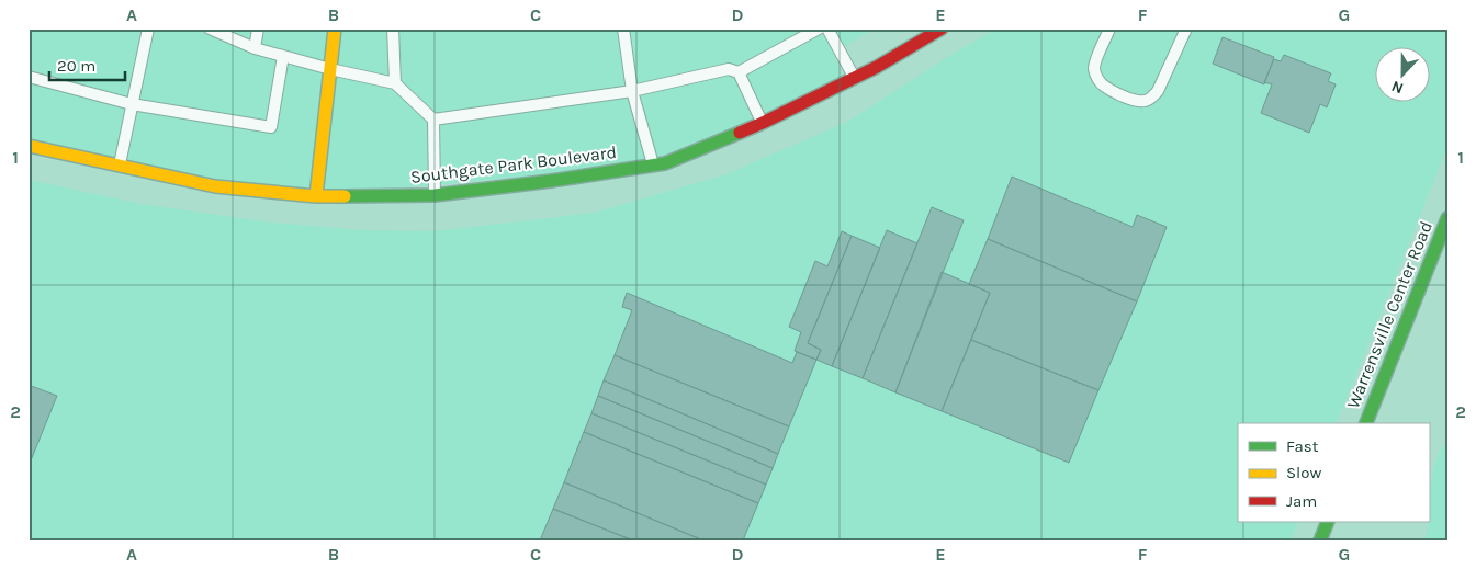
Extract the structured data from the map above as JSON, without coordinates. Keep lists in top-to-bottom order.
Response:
{
  "streets": {
    "street": ["Southgate Park Boulevard", "Warrensville Center Road"]
  },
  "legend": ["Fast", "Slow", "Jam"],
  "scale_bar": "20 m",
  "north": "bottom",
  "grid": {
    "columns": [
      "A",
      "B",
      "C",
      "D",
      "E",
      "F",
      "G"
    ],
    "rows": ["1", "2"]
  }
}
